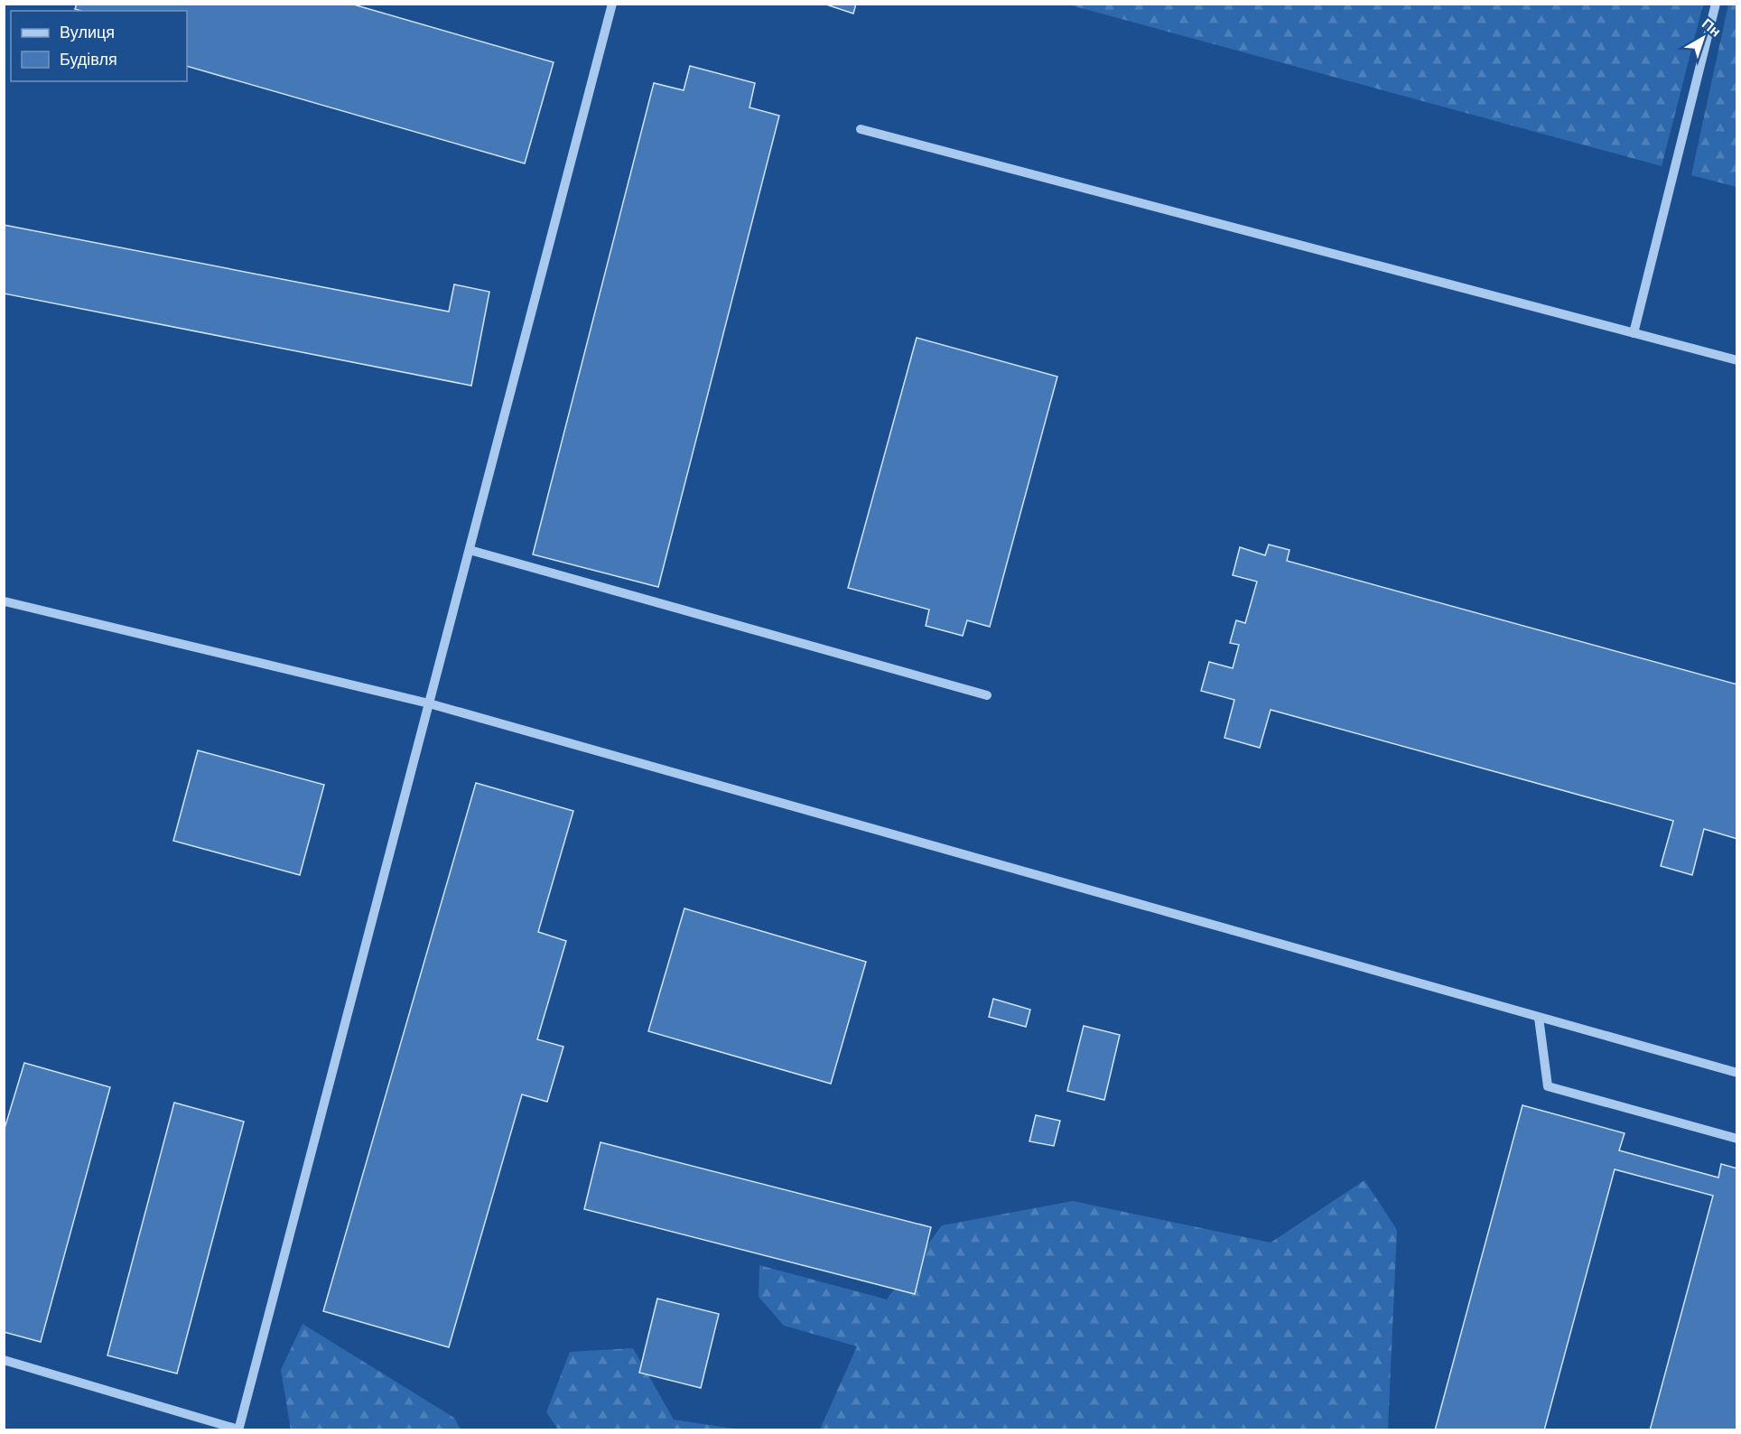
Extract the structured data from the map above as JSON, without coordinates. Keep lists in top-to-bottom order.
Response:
{
  "legend": ["Вулиця", "Будівля"],
  "north": "top right"
}
